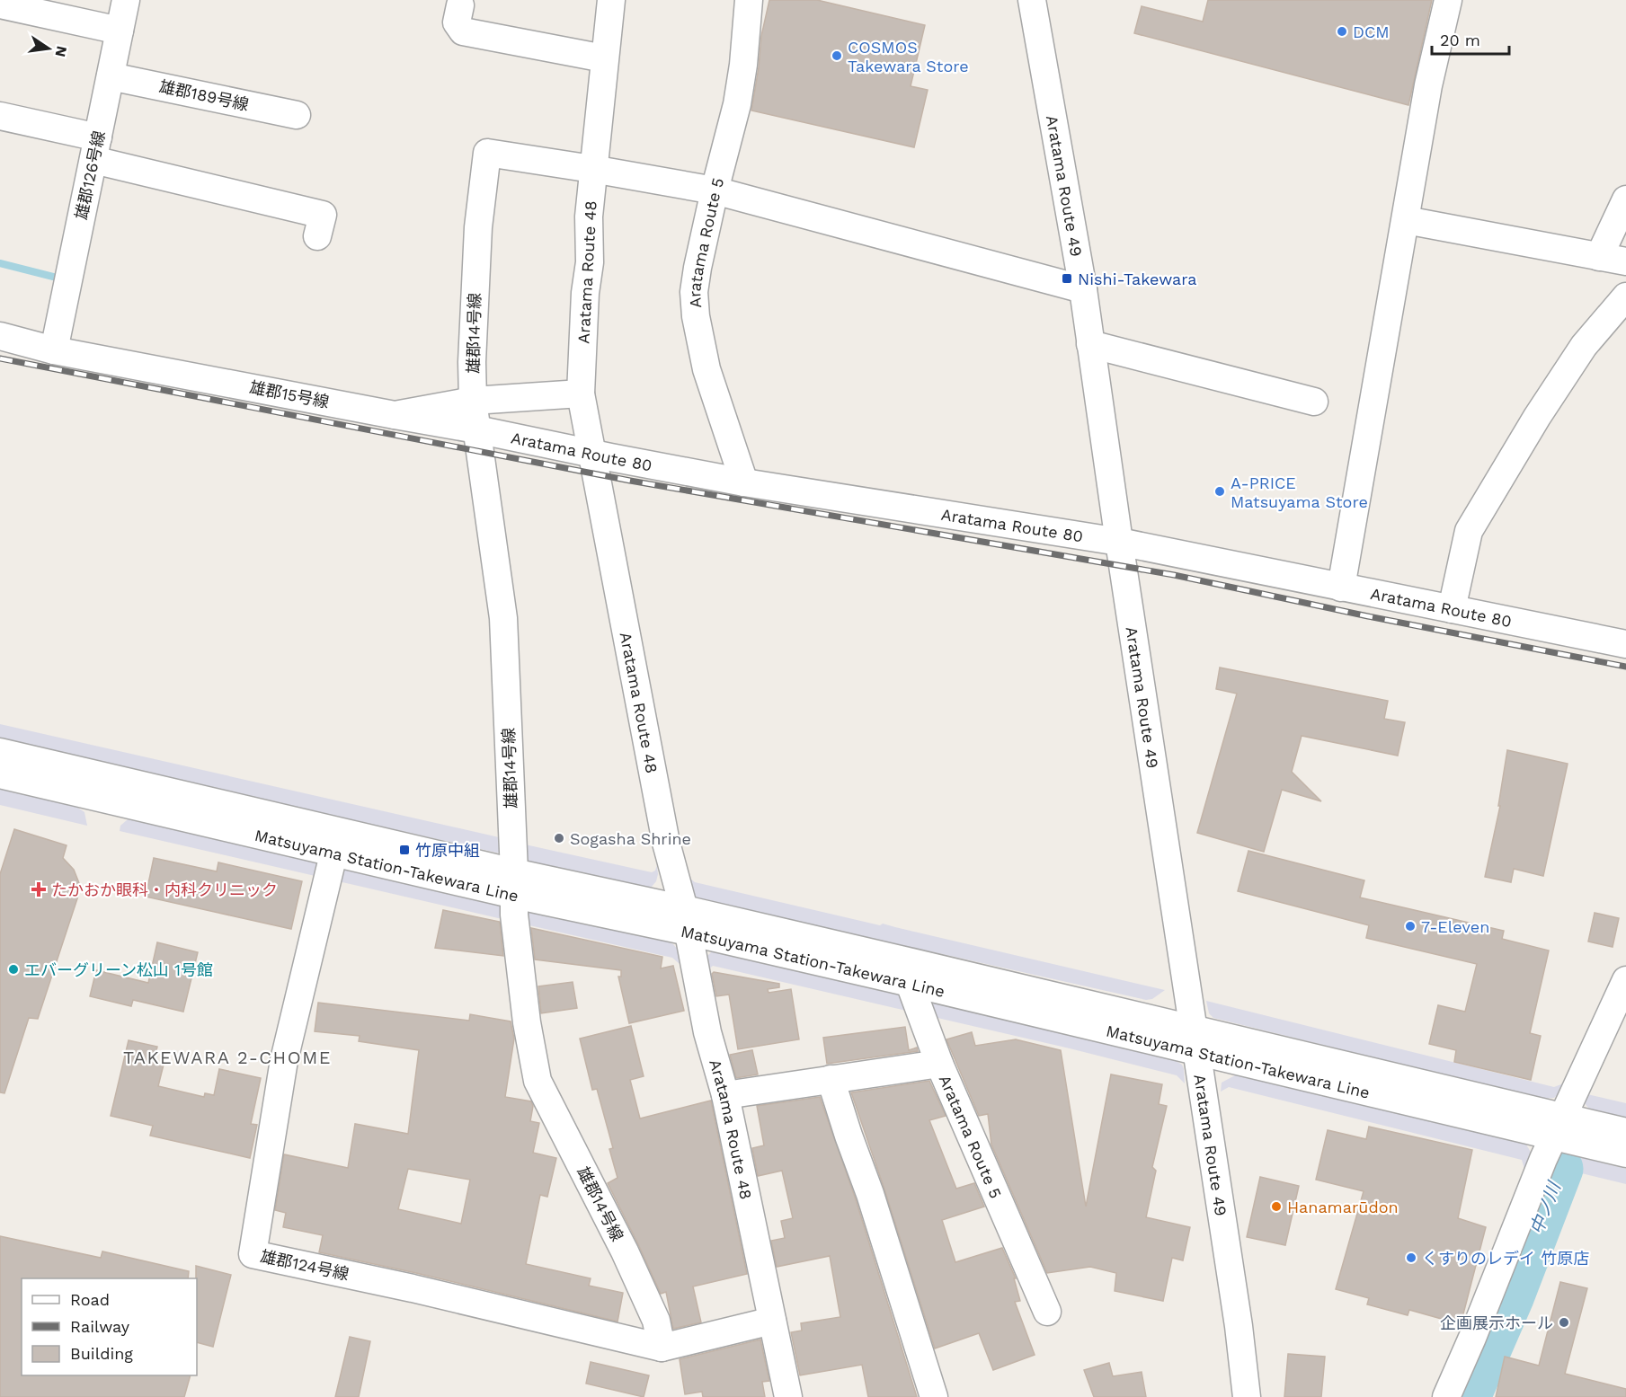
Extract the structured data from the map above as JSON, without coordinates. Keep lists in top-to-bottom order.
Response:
{
  "streets": {
    "street": [
      "雄郡189号線",
      "雄郡126号線",
      "Aratama Route 49",
      "Aratama Route 5",
      "Aratama Route 48",
      "雄郡14号線",
      "雄郡15号線",
      "Aratama Route 80",
      "Matsuyama Station-Takewara Line",
      "雄郡124号線"
    ]
  },
  "crossings": [
    ["雄郡189号線", "雄郡126号線"],
    ["雄郡126号線", "雄郡15号線"],
    ["Aratama Route 49", "Aratama Route 80"],
    ["Aratama Route 49", "Matsuyama Station-Takewara Line"],
    ["Aratama Route 5", "Aratama Route 80"],
    ["Aratama Route 5", "Matsuyama Station-Takewara Line"],
    ["Aratama Route 48", "雄郡14号線"],
    ["Aratama Route 48", "雄郡15号線"],
    ["Aratama Route 48", "Aratama Route 80"],
    ["Aratama Route 48", "Matsuyama Station-Takewara Line"],
    ["雄郡14号線", "雄郡15号線"],
    ["雄郡14号線", "Aratama Route 80"],
    ["雄郡14号線", "Matsuyama Station-Takewara Line"],
    ["雄郡14号線", "雄郡124号線"],
    ["雄郡15号線", "Aratama Route 80"],
    ["Matsuyama Station-Takewara Line", "雄郡124号線"]
  ],
  "districts": ["TAKEWARA 2-CHOME"],
  "water": ["中ノ川"],
  "places": {
    "other": [
      "DCM",
      "COSMOS Takewara Store",
      "A-PRICE Matsuyama Store",
      "Sogasha Shrine",
      "7-Eleven",
      "エバーグリーン松山 1号館",
      "Hanamarūdon",
      "くすりのレデイ 竹原店",
      "企画展示ホール"
    ],
    "transit": ["Nishi-Takewara", "竹原中組"],
    "health": ["たかおか眼科・内科クリニック"]
  },
  "legend": ["Road", "Railway", "Building"],
  "scale_bar": "20 m",
  "north": "right"
}
